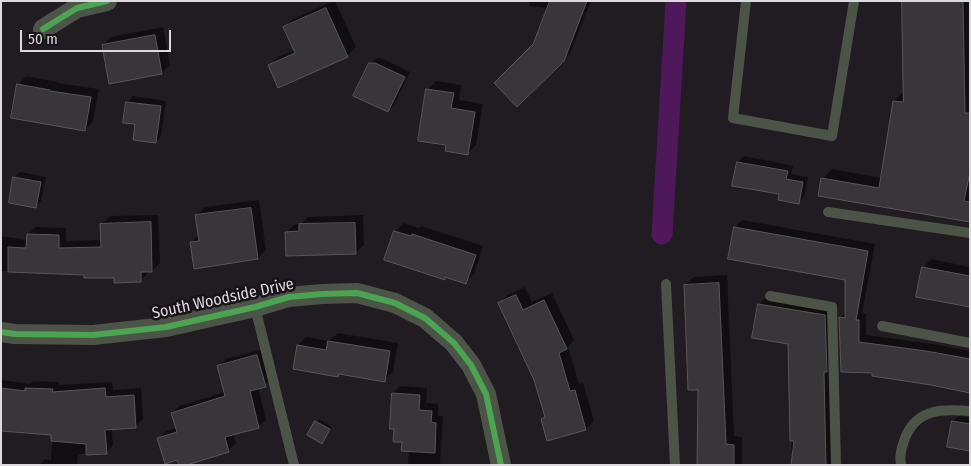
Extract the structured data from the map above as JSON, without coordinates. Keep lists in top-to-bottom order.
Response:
{
  "streets": {
    "street": ["South Woodside Drive"]
  },
  "scale_bar": "50 m"
}
